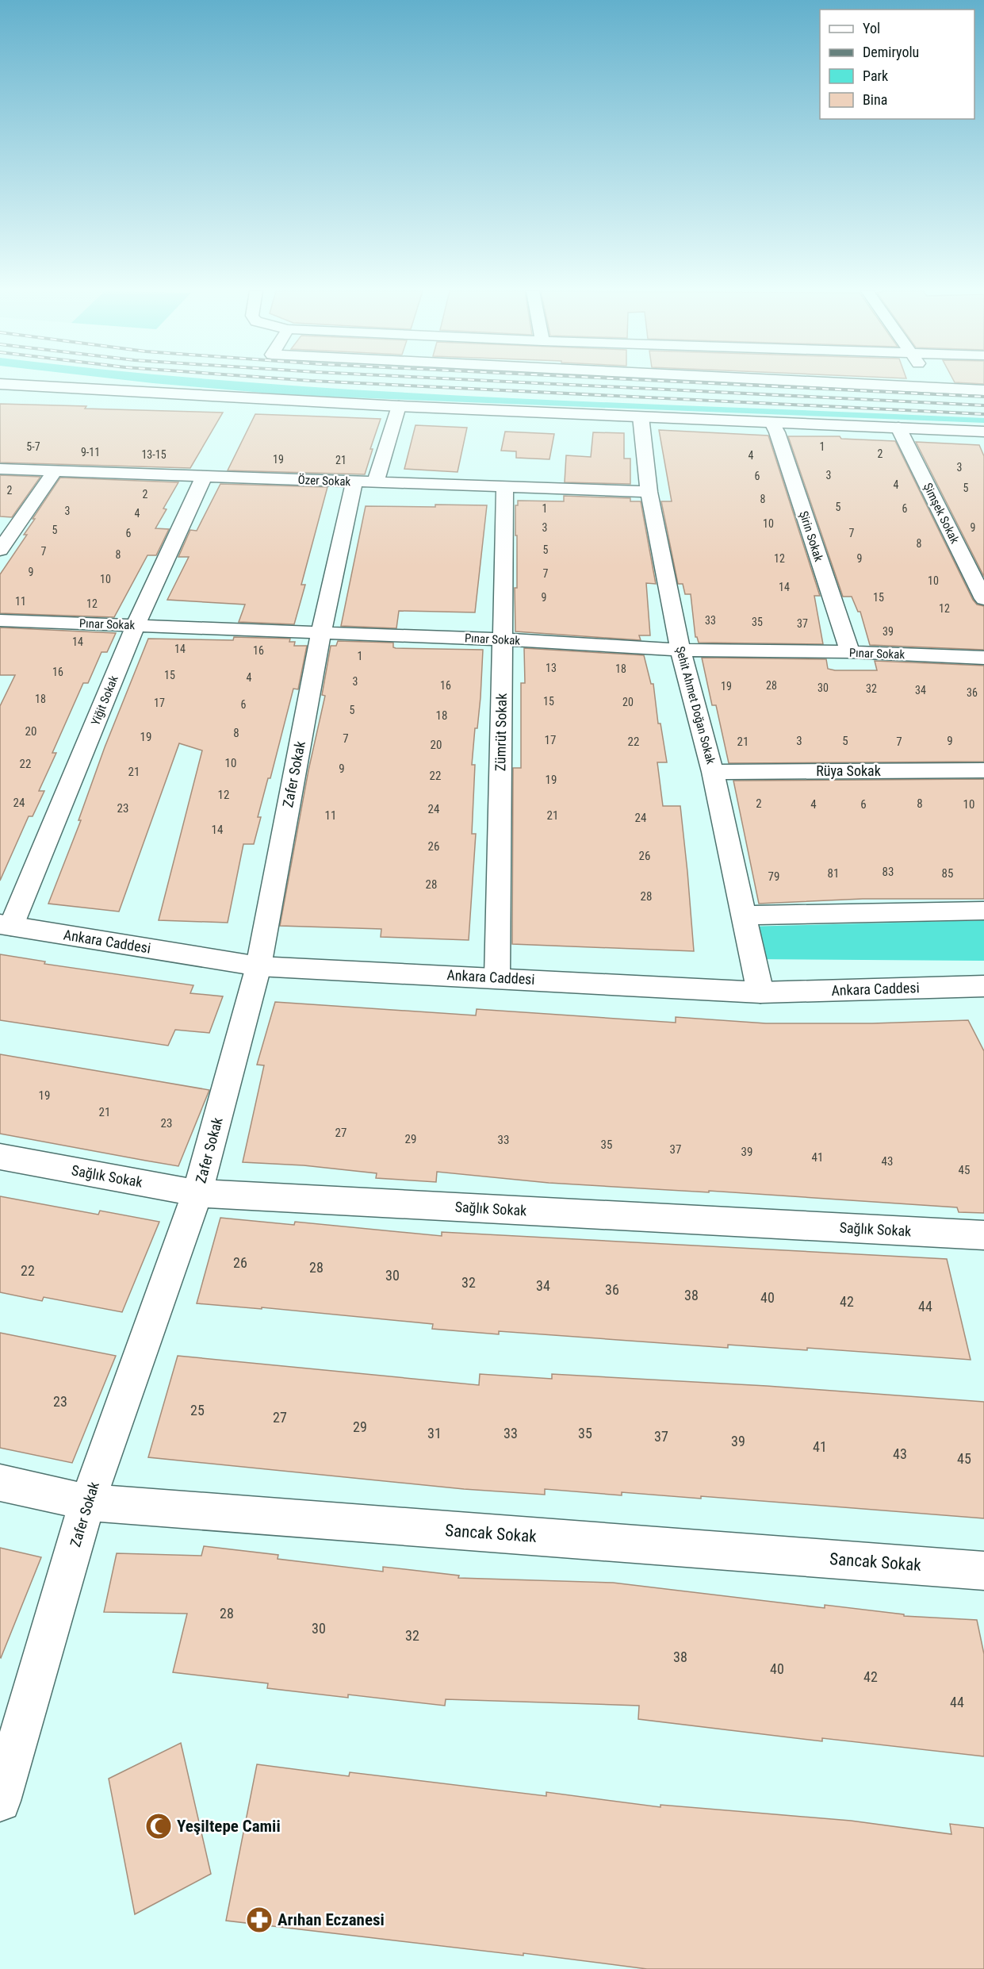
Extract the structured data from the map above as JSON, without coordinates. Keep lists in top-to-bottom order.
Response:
{
  "streets": {
    "street": [
      "Özer Sokak",
      "Şimşek Sokak",
      "Şirin Sokak",
      "Pınar Sokak",
      "Yiğit Sokak",
      "Şehit Ahmet Doğan Sokak",
      "Zümrüt Sokak",
      "Rüya Sokak",
      "Zafer Sokak",
      "Ankara Caddesi",
      "Sağlık Sokak",
      "Sancak Sokak"
    ]
  },
  "crossings": [
    ["Özer Sokak", "Yiğit Sokak"],
    ["Özer Sokak", "Şehit Ahmet Doğan Sokak"],
    ["Özer Sokak", "Zümrüt Sokak"],
    ["Özer Sokak", "Zafer Sokak"],
    ["Şirin Sokak", "Pınar Sokak"],
    ["Pınar Sokak", "Yiğit Sokak"],
    ["Pınar Sokak", "Şehit Ahmet Doğan Sokak"],
    ["Pınar Sokak", "Zümrüt Sokak"],
    ["Pınar Sokak", "Zafer Sokak"],
    ["Yiğit Sokak", "Ankara Caddesi"],
    ["Şehit Ahmet Doğan Sokak", "Rüya Sokak"],
    ["Şehit Ahmet Doğan Sokak", "Ankara Caddesi"],
    ["Zümrüt Sokak", "Ankara Caddesi"],
    ["Zafer Sokak", "Ankara Caddesi"],
    ["Zafer Sokak", "Sağlık Sokak"],
    ["Zafer Sokak", "Sancak Sokak"]
  ],
  "places": {
    "mosque": ["Yeşiltepe Camii"],
    "pharmacy": ["Arıhan Eczanesi"]
  },
  "house_numbers": [
    "5-7",
    "1",
    "9-11",
    "2",
    "13-15",
    "4",
    "19",
    "21",
    "3",
    "3",
    "6",
    "4",
    "5",
    "2",
    "2",
    "8",
    "5",
    "1",
    "6",
    "3",
    "4",
    "10",
    "3",
    "9",
    "5",
    "6",
    "7",
    "8",
    "5",
    "7",
    "8",
    "12",
    "9",
    "9",
    "7",
    "10",
    "10",
    "14",
    "9",
    "15",
    "11",
    "12",
    "12",
    "33",
    "35",
    "37",
    "39",
    "14",
    "14",
    "16",
    "1",
    "13",
    "18",
    "16",
    "15",
    "4",
    "3",
    "16",
    "28",
    "19",
    "30",
    "32",
    "34",
    "36",
    "18",
    "15",
    "20",
    "17",
    "6",
    "5",
    "18",
    "20",
    "8",
    "19",
    "7",
    "17",
    "3",
    "5",
    "9",
    "22",
    "21",
    "7",
    "20",
    "10",
    "22",
    "9",
    "21",
    "22",
    "19",
    "12",
    "24",
    "2",
    "8",
    "4",
    "6",
    "10",
    "23",
    "24",
    "11",
    "21",
    "24",
    "14",
    "26",
    "26",
    "83",
    "81",
    "85",
    "79",
    "28",
    "28",
    "19",
    "21",
    "23",
    "27",
    "29",
    "33",
    "35",
    "37",
    "39",
    "41",
    "43",
    "45",
    "26",
    "28",
    "22",
    "30",
    "32",
    "34",
    "36",
    "38",
    "40",
    "42",
    "44",
    "23",
    "25",
    "27",
    "29",
    "31",
    "33",
    "35",
    "37",
    "39",
    "41",
    "43",
    "45",
    "28",
    "30",
    "32",
    "38",
    "40",
    "42",
    "44"
  ],
  "legend": [
    "Yol",
    "Demiryolu",
    "Park",
    "Bina"
  ]
}
